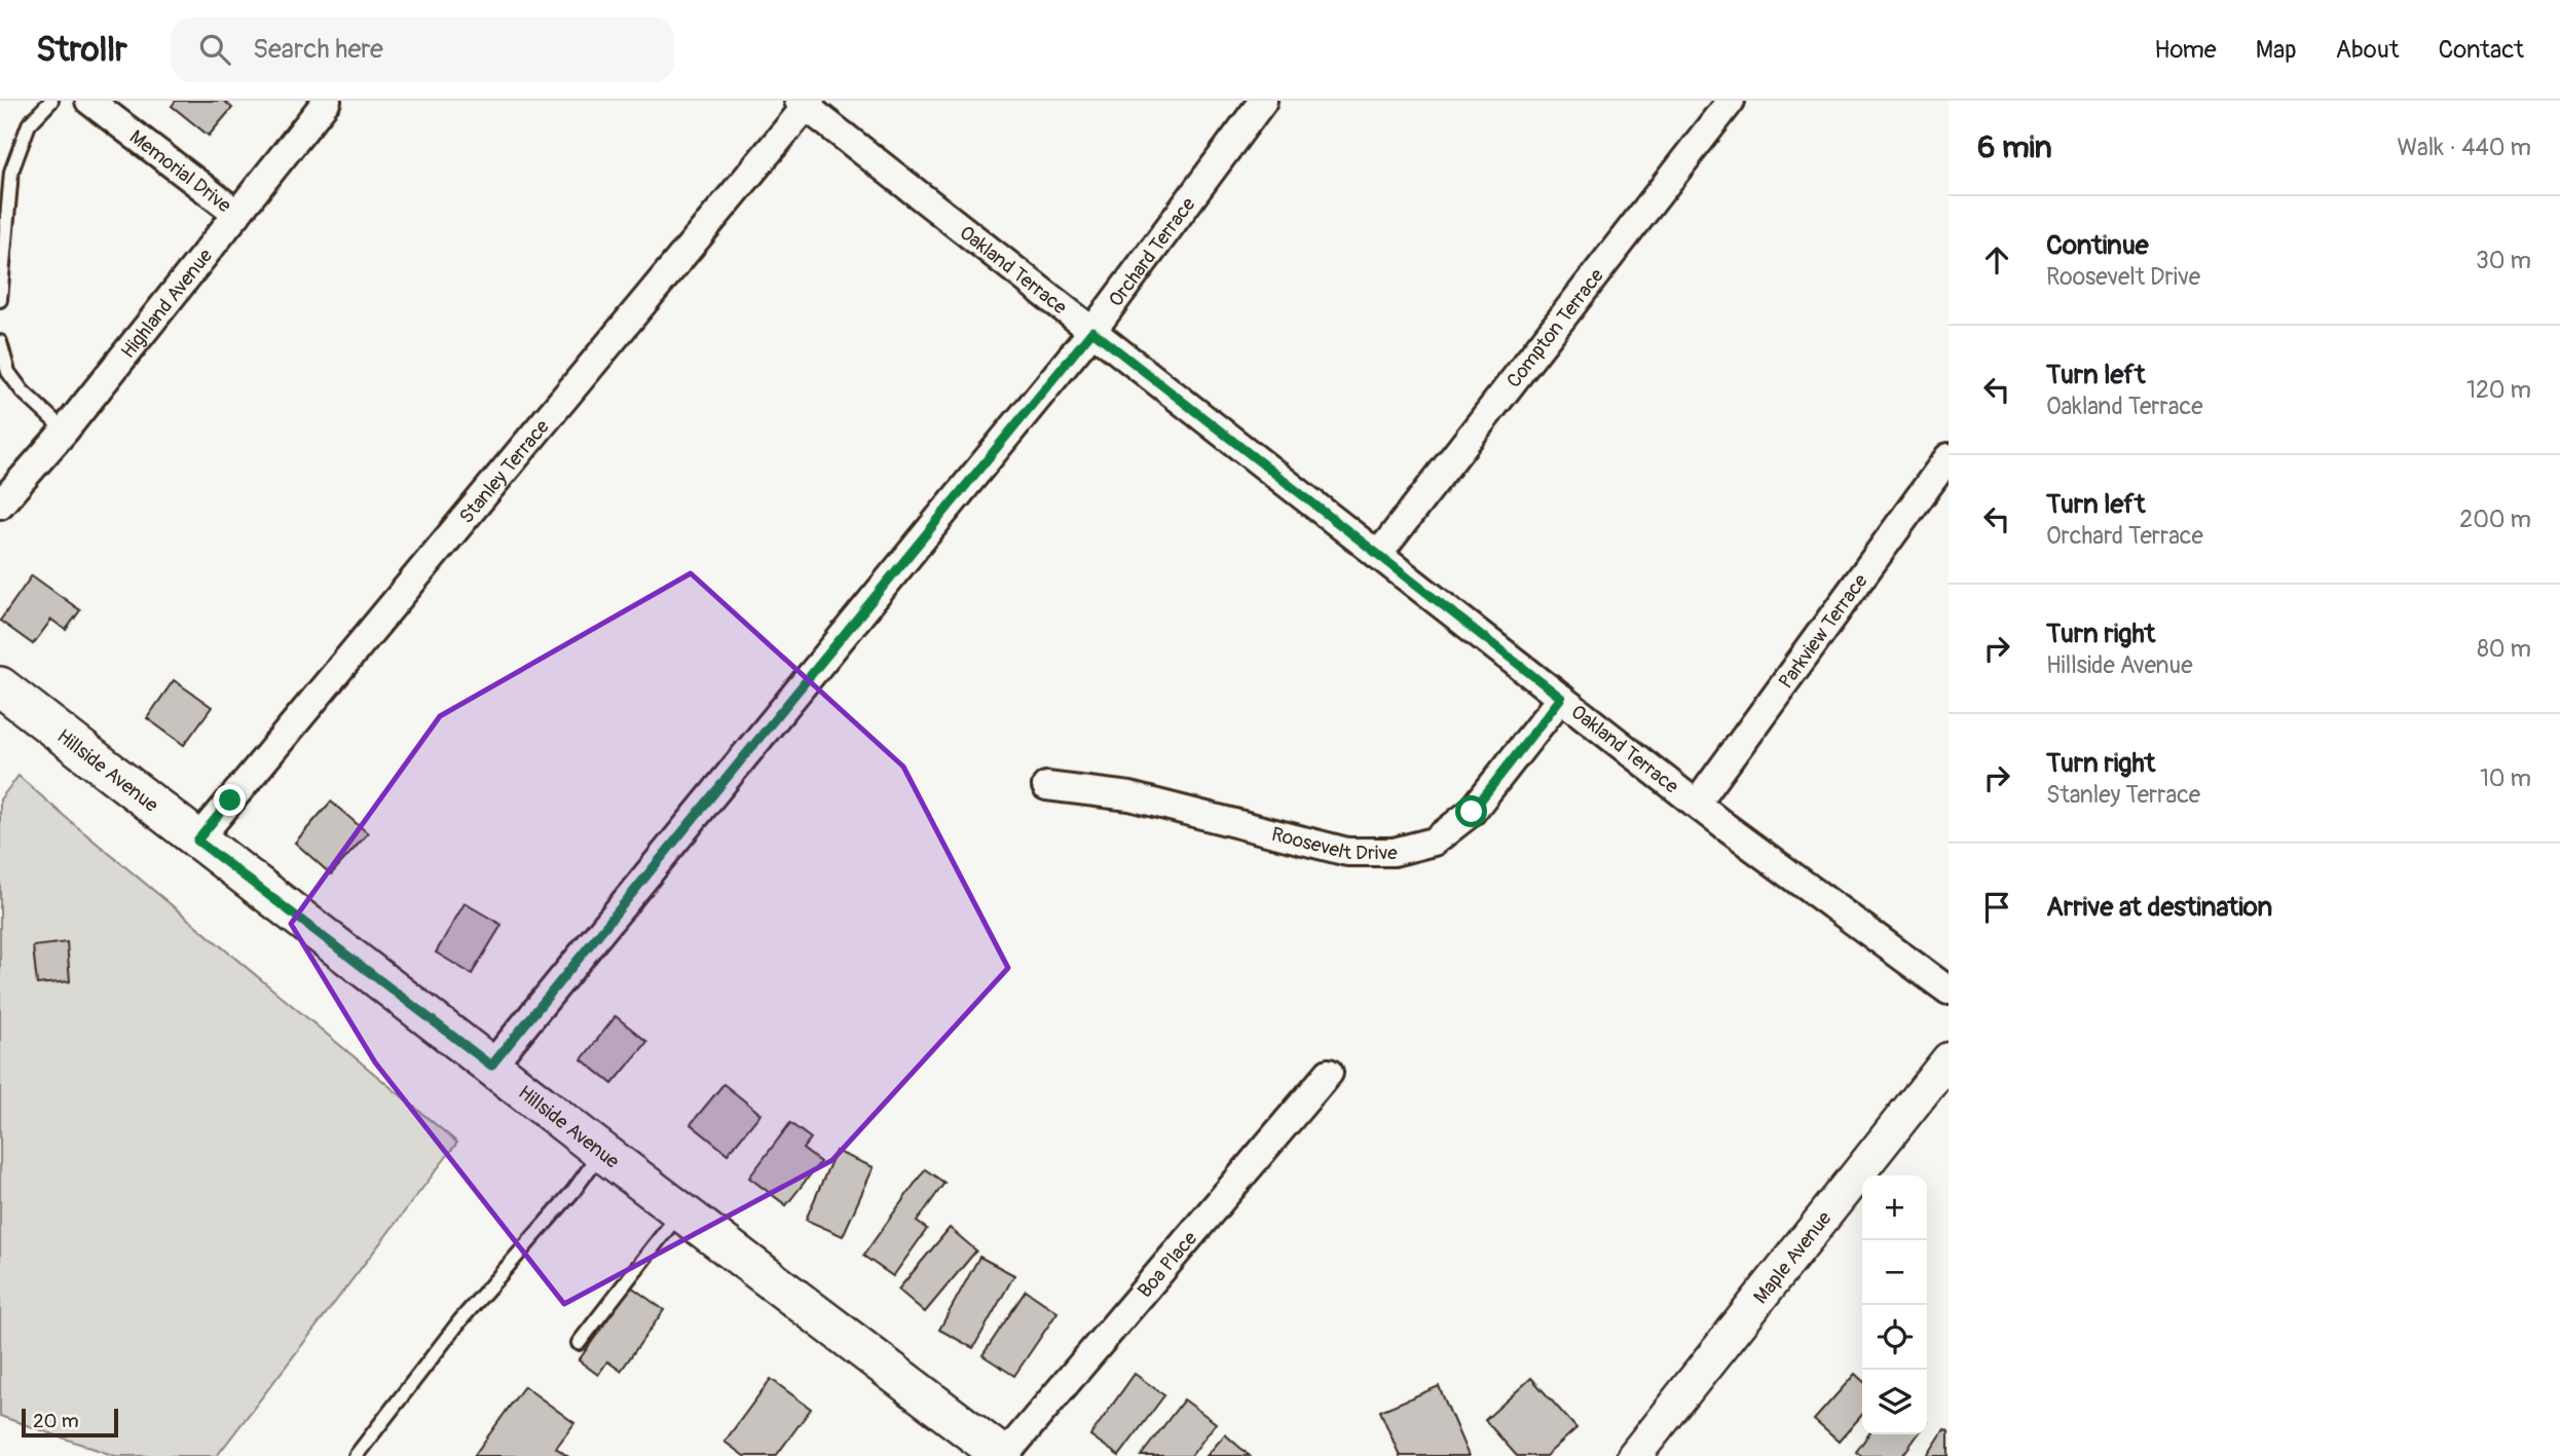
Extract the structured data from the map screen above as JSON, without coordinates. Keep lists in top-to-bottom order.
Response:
{
  "streets": {
    "main road": ["Hillside Avenue"],
    "street": [
      "Memorial Drive",
      "Orchard Terrace",
      "Oakland Terrace",
      "Highland Avenue",
      "Compton Terrace",
      "Stanley Terrace",
      "Parkview Terrace",
      "Roosevelt Drive",
      "Maple Avenue",
      "Boa Place"
    ]
  },
  "crossings": [
    ["Memorial Drive", "Highland Avenue"],
    ["Orchard Terrace", "Oakland Terrace"],
    ["Orchard Terrace", "Hillside Avenue"],
    ["Oakland Terrace", "Compton Terrace"],
    ["Oakland Terrace", "Stanley Terrace"],
    ["Oakland Terrace", "Parkview Terrace"],
    ["Oakland Terrace", "Roosevelt Drive"],
    ["Stanley Terrace", "Hillside Avenue"],
    ["Hillside Avenue", "Boa Place"]
  ],
  "scale_bar": "20 m",
  "page": {
    "header": "Strollr",
    "search": "Search here",
    "nav": [
      "Home",
      "Map",
      "About",
      "Contact"
    ],
    "heading": ["6 min", "Walk · 440 m"],
    "list": [
      ["Continue", "Roosevelt Drive", "30 m"],
      ["Turn left", "Oakland Terrace", "120 m"],
      ["Turn left", "Orchard Terrace", "200 m"],
      ["Turn right", "Hillside Avenue", "80 m"],
      ["Turn right", "Stanley Terrace", "10 m"],
      "Arrive at destination"
    ],
    "map_buttons": ["+", "−"],
    "scale": "20 m"
  }
}
